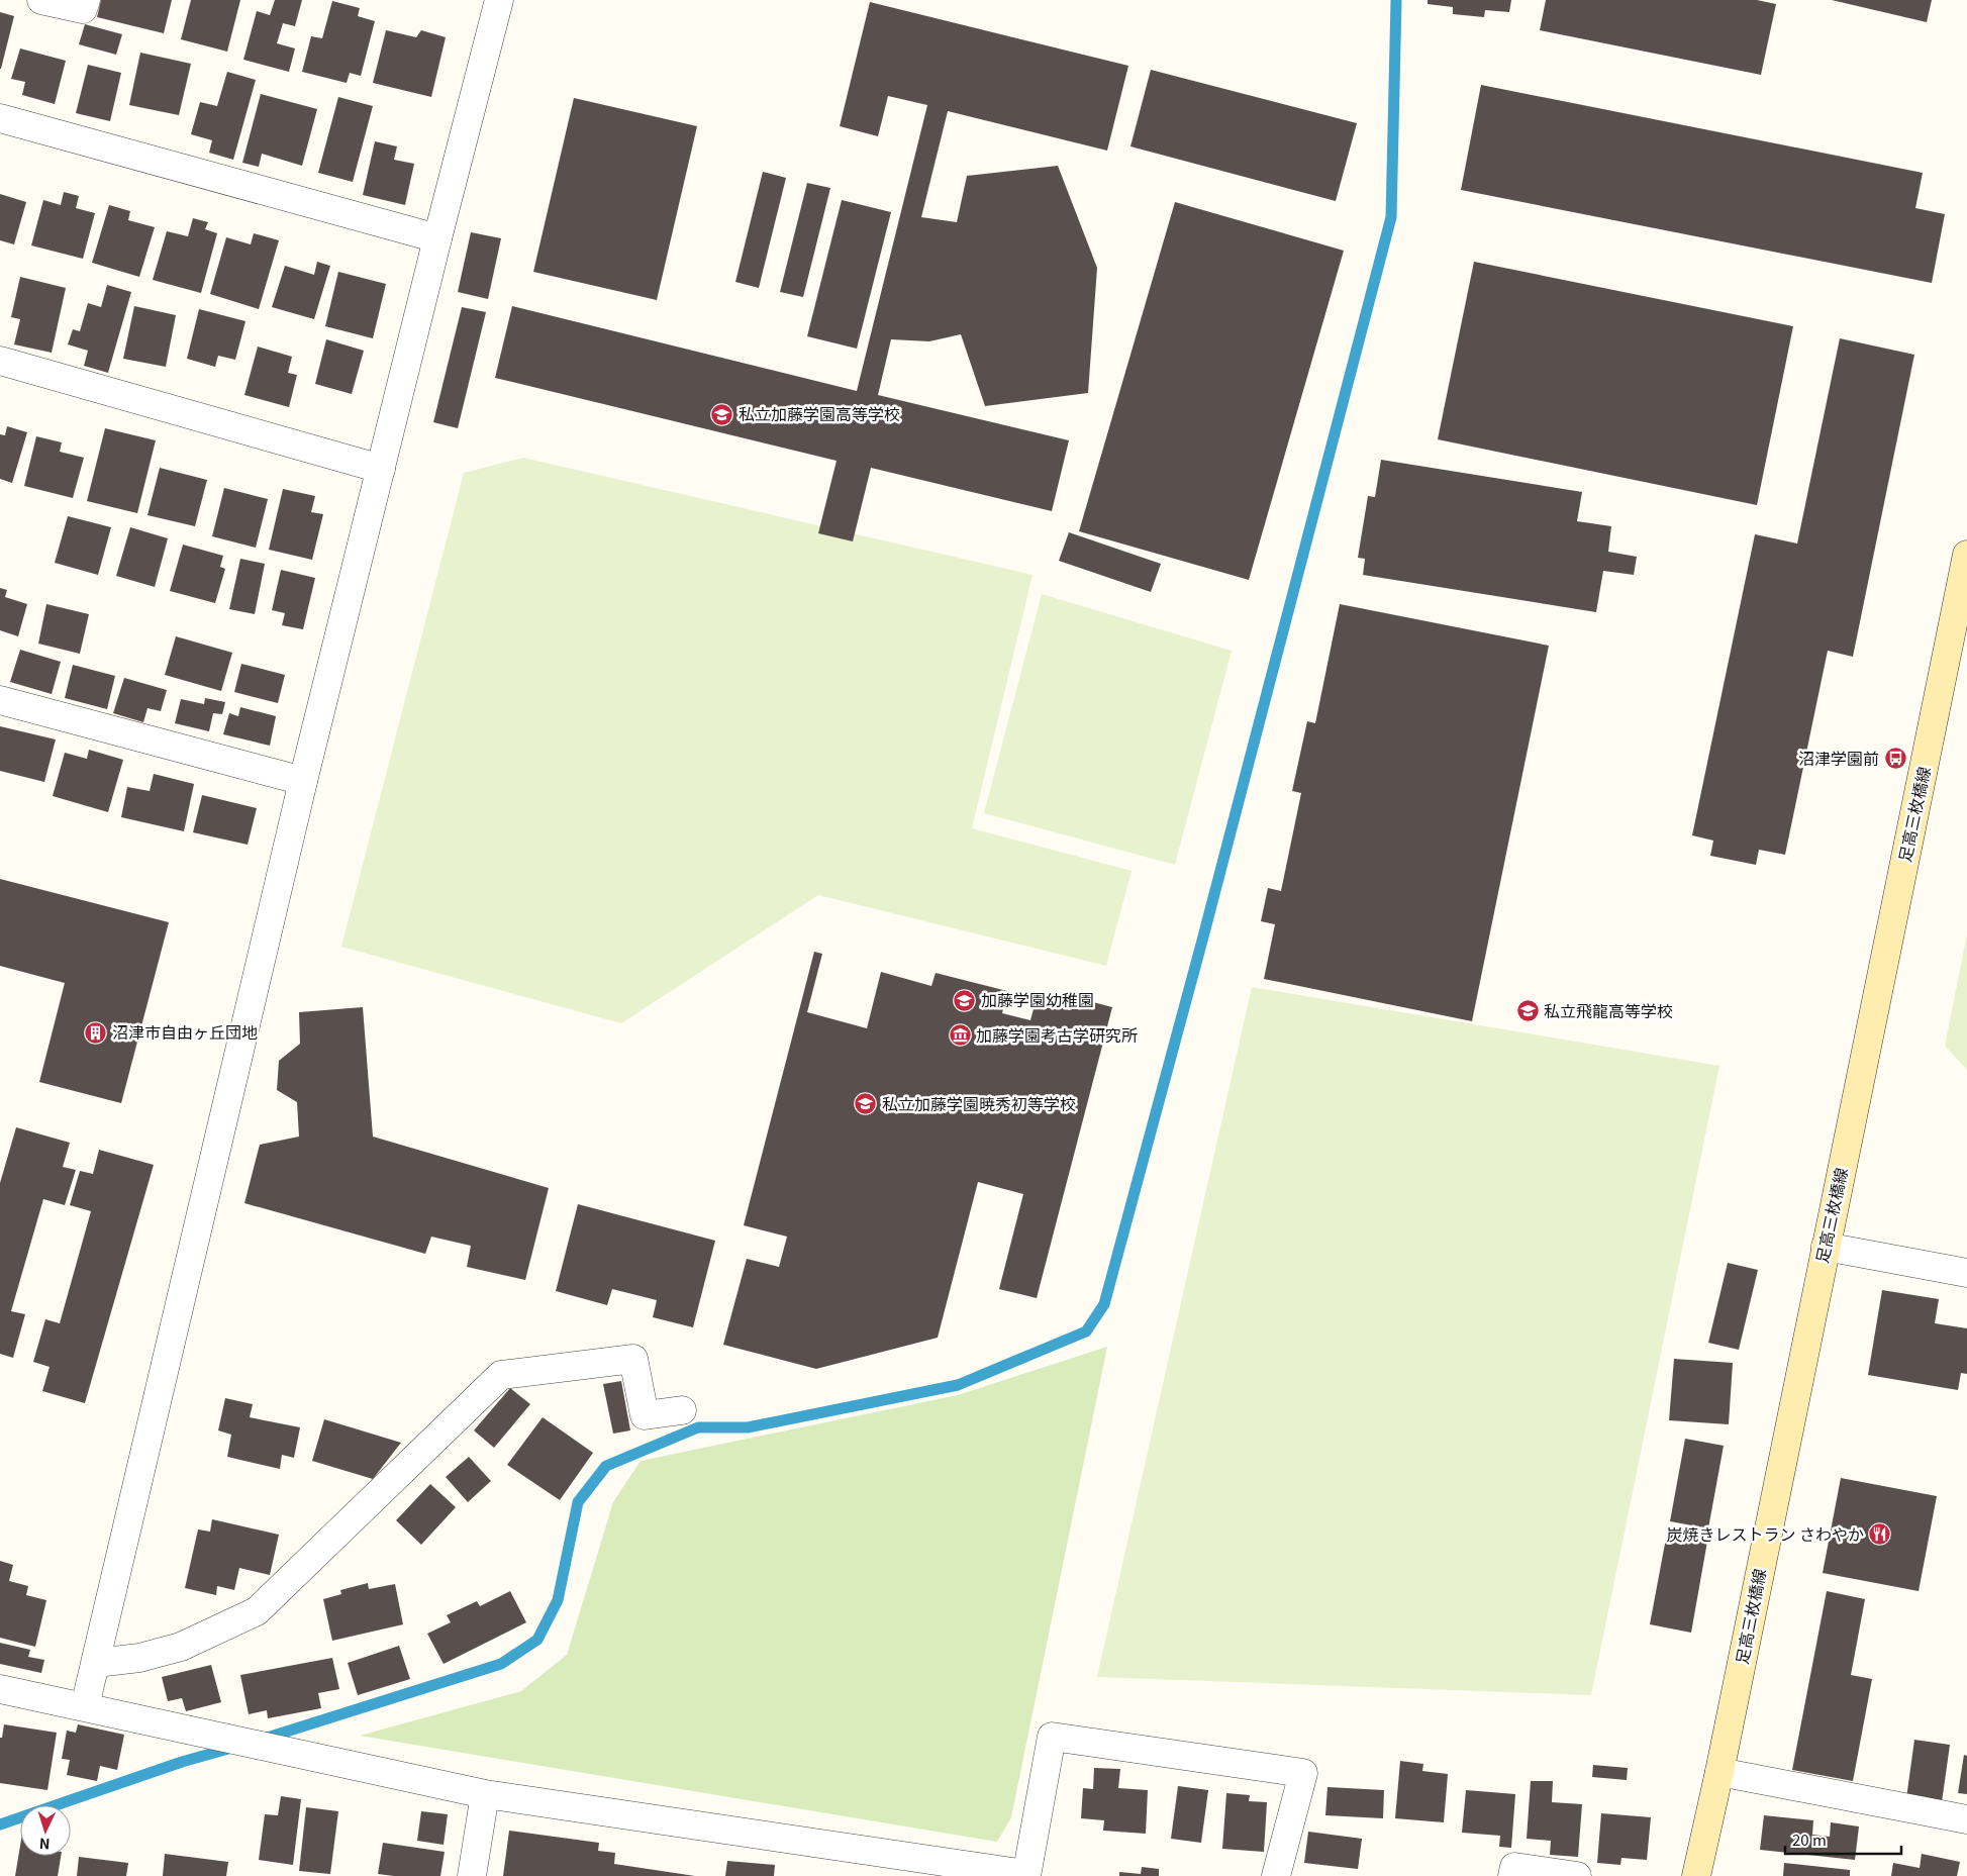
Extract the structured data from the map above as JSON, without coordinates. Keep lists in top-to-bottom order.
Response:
{
  "streets": {
    "main road": ["足高三枚橋線"]
  },
  "places": {
    "school or university": [
      "私立加藤学園高等学校",
      "加藤学園幼稚園",
      "私立飛龍高等学校",
      "私立加藤学園暁秀初等学校"
    ],
    "bus stop": ["沼津学園前"],
    "building": ["沼津市自由ヶ丘団地"],
    "museum": ["加藤学園考古学研究所"],
    "restaurant": ["炭焼きレストラン さわやか"]
  },
  "scale_bar": "20 m",
  "north": "bottom"
}
